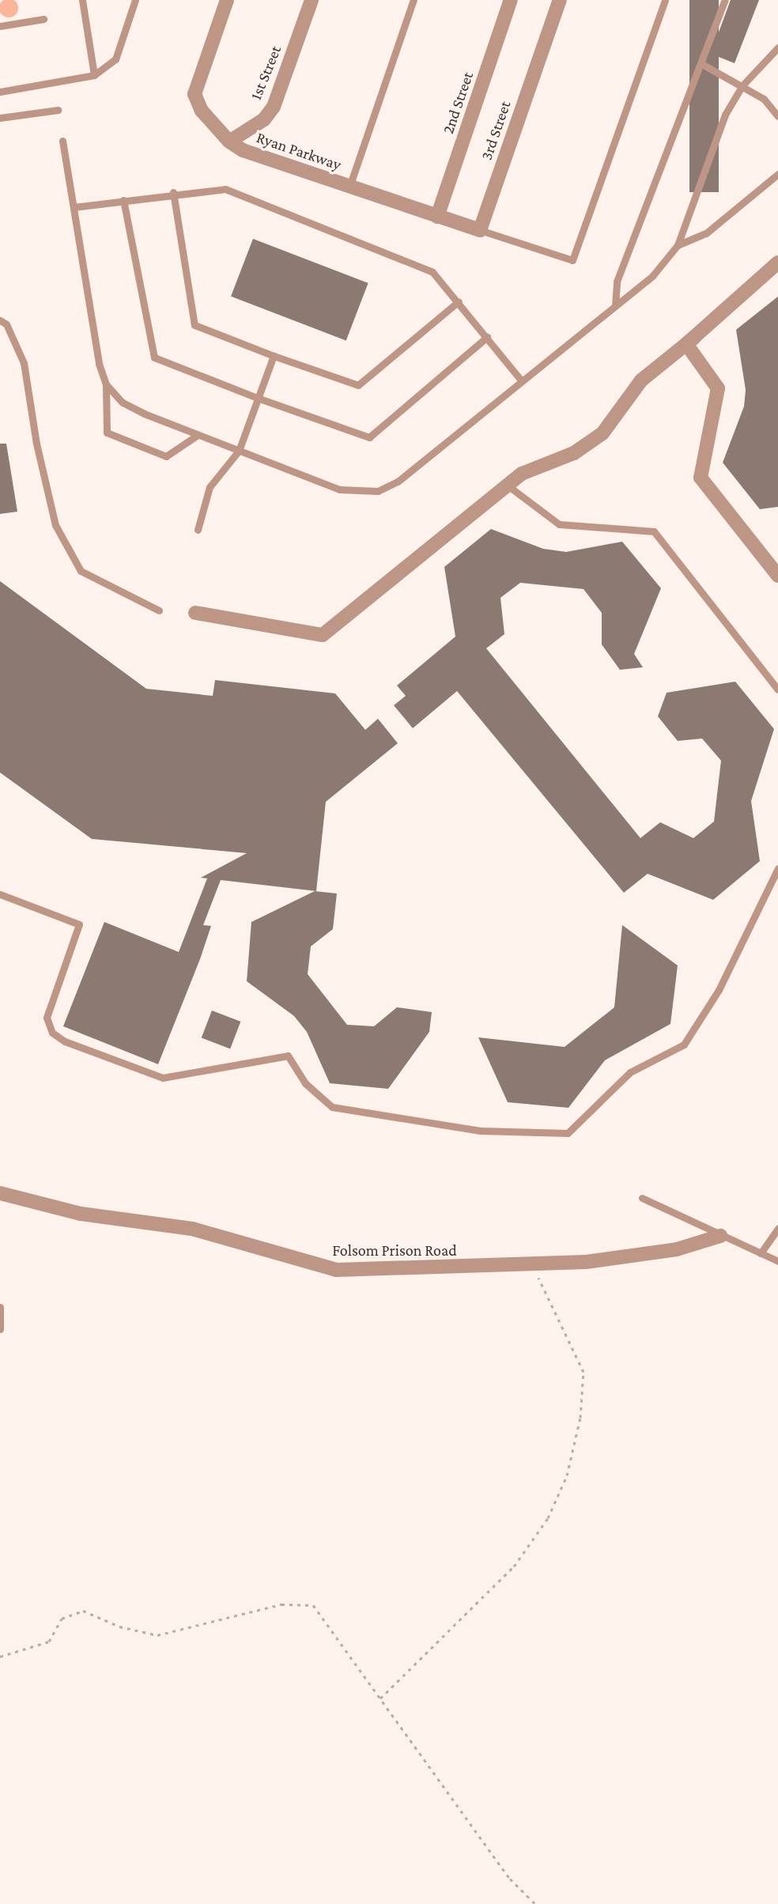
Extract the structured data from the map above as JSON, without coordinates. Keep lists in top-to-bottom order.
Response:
{
  "streets": {
    "street": [
      "1st Street",
      "2nd Street",
      "3rd Street",
      "Ryan Parkway",
      "Folsom Prison Road"
    ]
  },
  "crossings": [
    ["1st Street", "Ryan Parkway"],
    ["2nd Street", "Ryan Parkway"]
  ]
}
